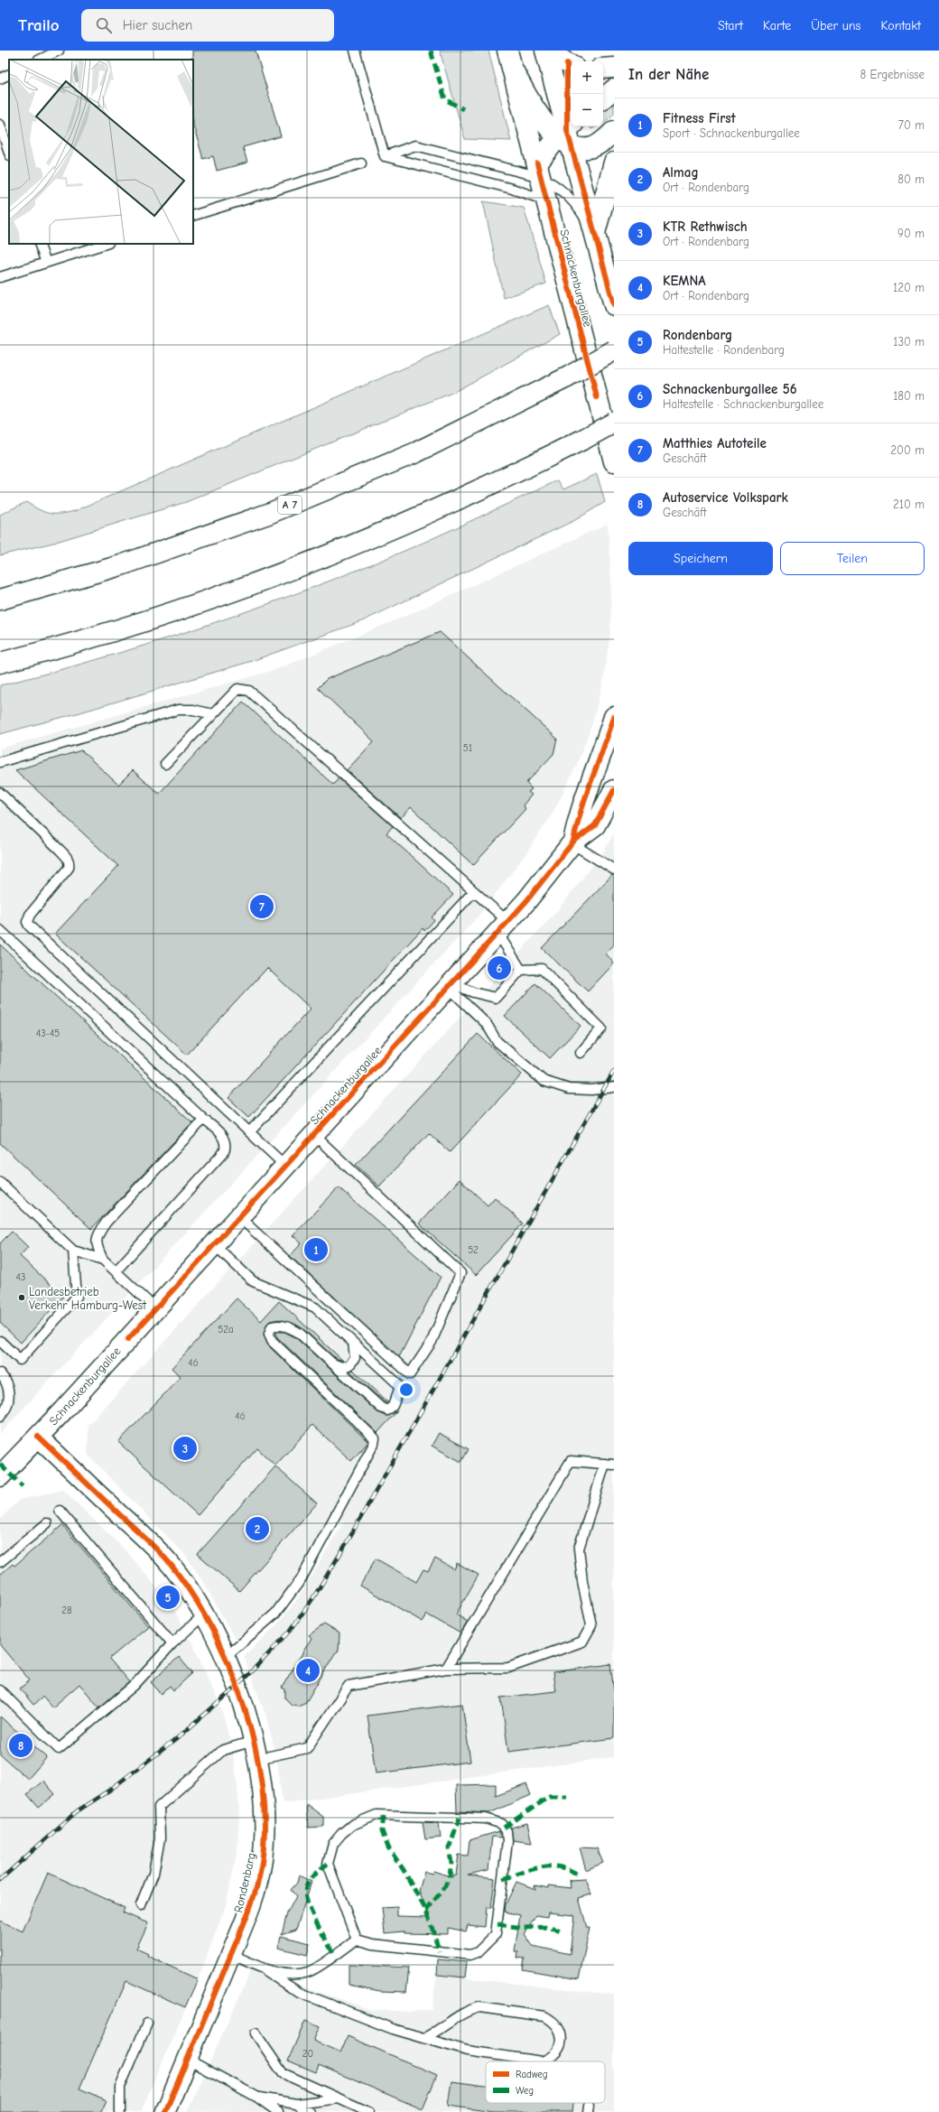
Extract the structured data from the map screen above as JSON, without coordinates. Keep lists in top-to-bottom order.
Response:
{
  "streets": {
    "main road": ["Schnackenburgallee", "A 7"],
    "street": ["Rondenbarg"]
  },
  "crossings": [
    ["Schnackenburgallee", "Rondenbarg"]
  ],
  "places": ["Landesbetrieb Verkehr Hamburg-West"],
  "house_numbers": [
    "51",
    "43-45",
    "52",
    "43",
    "52a",
    "46",
    "46",
    "28",
    "20"
  ],
  "legend": ["Radweg", "Weg"],
  "page": {
    "header": "Trailo",
    "search": "Hier suchen",
    "nav": [
      "Start",
      "Karte",
      "Über uns",
      "Kontakt"
    ],
    "heading": ["In der Nähe", "8 Ergebnisse"],
    "map_buttons": ["+", "−"],
    "list": [
      {
        "mark": "1",
        "name": "Fitness First",
        "note": "Sport · Schnackenburgallee",
        "value": "70 m"
      },
      {
        "mark": "2",
        "name": "Almag",
        "note": "Ort · Rondenbarg",
        "value": "80 m"
      },
      {
        "mark": "3",
        "name": "KTR Rethwisch",
        "note": "Ort · Rondenbarg",
        "value": "90 m"
      },
      {
        "mark": "4",
        "name": "KEMNA",
        "note": "Ort · Rondenbarg",
        "value": "120 m"
      },
      {
        "mark": "5",
        "name": "Rondenbarg",
        "note": "Haltestelle · Rondenbarg",
        "value": "130 m"
      },
      {
        "mark": "6",
        "name": "Schnackenburgallee 56",
        "note": "Haltestelle · Schnackenburgallee",
        "value": "180 m"
      },
      {
        "mark": "7",
        "name": "Matthies Autoteile",
        "note": "Geschäft",
        "value": "200 m"
      },
      {
        "mark": "8",
        "name": "Autoservice Volkspark",
        "note": "Geschäft",
        "value": "210 m"
      }
    ],
    "buttons": ["Speichern", "Teilen"],
    "pins": [
      "7",
      "6",
      "1",
      "3",
      "2",
      "5",
      "4",
      "8"
    ]
  }
}
